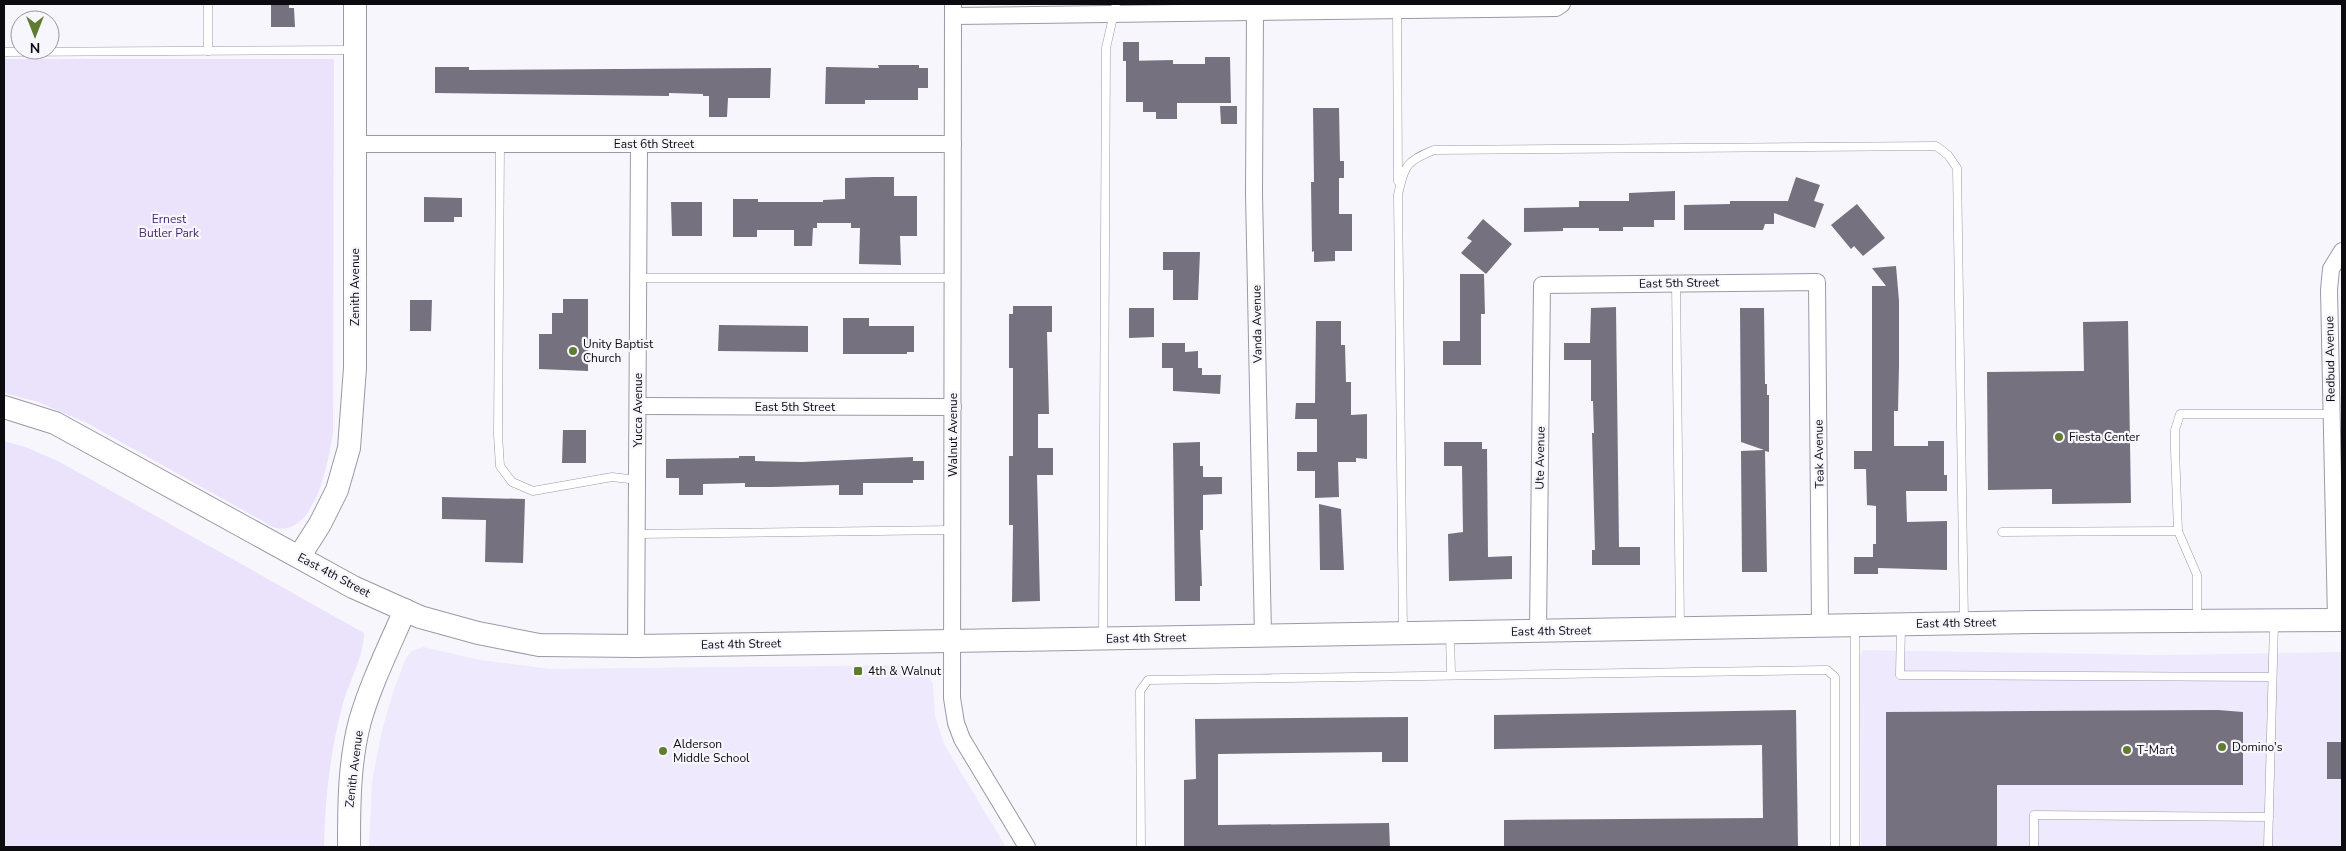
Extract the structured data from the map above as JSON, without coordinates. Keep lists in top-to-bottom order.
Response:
{
  "streets": {
    "street": [
      "East 6th Street",
      "East 5th Street",
      "Zenith Avenue",
      "Vanda Avenue",
      "Redbud Avenue",
      "Yucca Avenue",
      "Walnut Avenue",
      "Teak Avenue",
      "Ute Avenue",
      "East 4th Street"
    ]
  },
  "crossings": [
    ["East 6th Street", "Zenith Avenue"],
    ["East 6th Street", "Yucca Avenue"],
    ["East 6th Street", "Walnut Avenue"],
    ["East 5th Street", "Yucca Avenue"],
    ["East 5th Street", "Walnut Avenue"],
    ["East 5th Street", "Teak Avenue"],
    ["East 5th Street", "Ute Avenue"],
    ["Zenith Avenue", "East 4th Street"],
    ["Vanda Avenue", "East 4th Street"],
    ["Redbud Avenue", "East 4th Street"],
    ["Yucca Avenue", "East 4th Street"],
    ["Walnut Avenue", "East 4th Street"],
    ["Teak Avenue", "East 4th Street"],
    ["Ute Avenue", "East 4th Street"]
  ],
  "parks": ["Ernest Butler Park"],
  "places": {
    "other": [
      "Unity Baptist Church",
      "Fiesta Center",
      "Domino's",
      "T-Mart",
      "Alderson Middle School"
    ],
    "transit": ["4th & Walnut"]
  },
  "north": "bottom"
}
